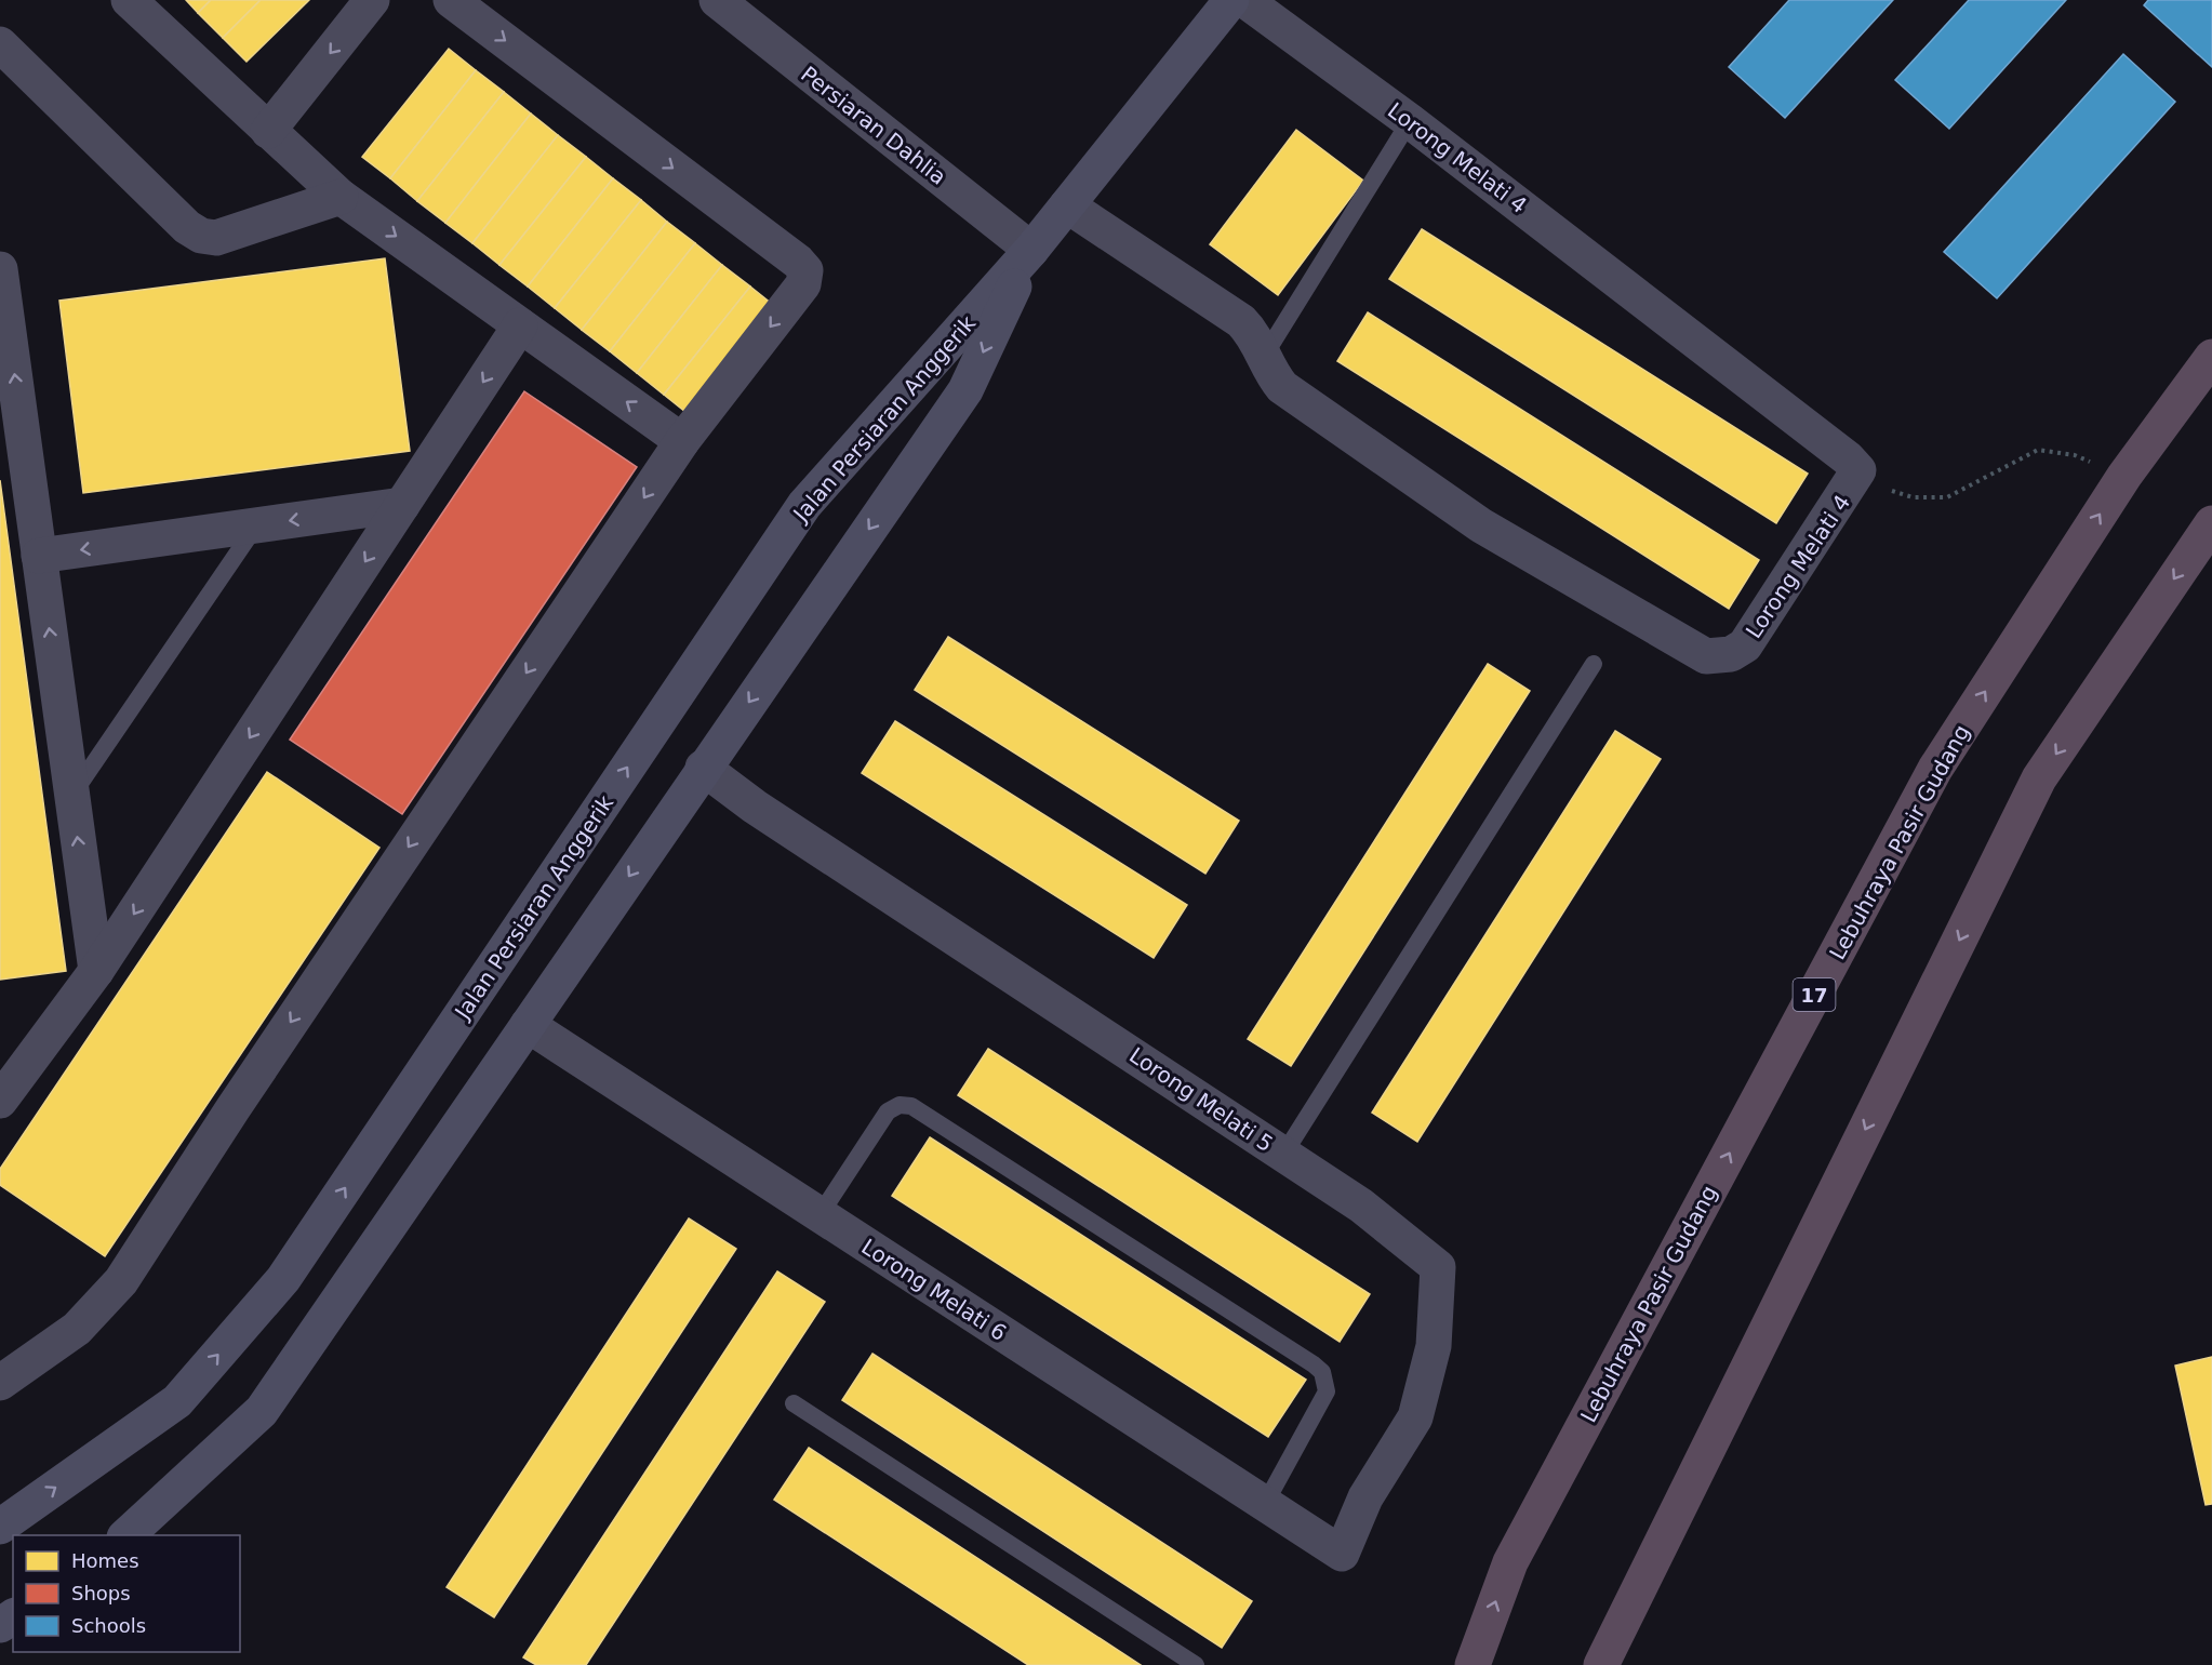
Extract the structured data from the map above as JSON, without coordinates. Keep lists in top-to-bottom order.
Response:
{
  "streets": {
    "highway": ["Lebuhraya Pasir Gudang", "17"],
    "street": [
      "Persiaran Dahlia",
      "Lorong Melati 4",
      "Jalan Persiaran Anggerik",
      "Lorong Melati 5",
      "Lorong Melati 6"
    ]
  },
  "crossings": [
    ["Persiaran Dahlia", "Jalan Persiaran Anggerik"],
    ["Lorong Melati 4", "Jalan Persiaran Anggerik"],
    ["Jalan Persiaran Anggerik", "Lorong Melati 5"],
    ["Jalan Persiaran Anggerik", "Lorong Melati 6"],
    ["Lorong Melati 5", "Lorong Melati 6"]
  ],
  "legend": ["Homes", "Shops", "Schools"]
}
